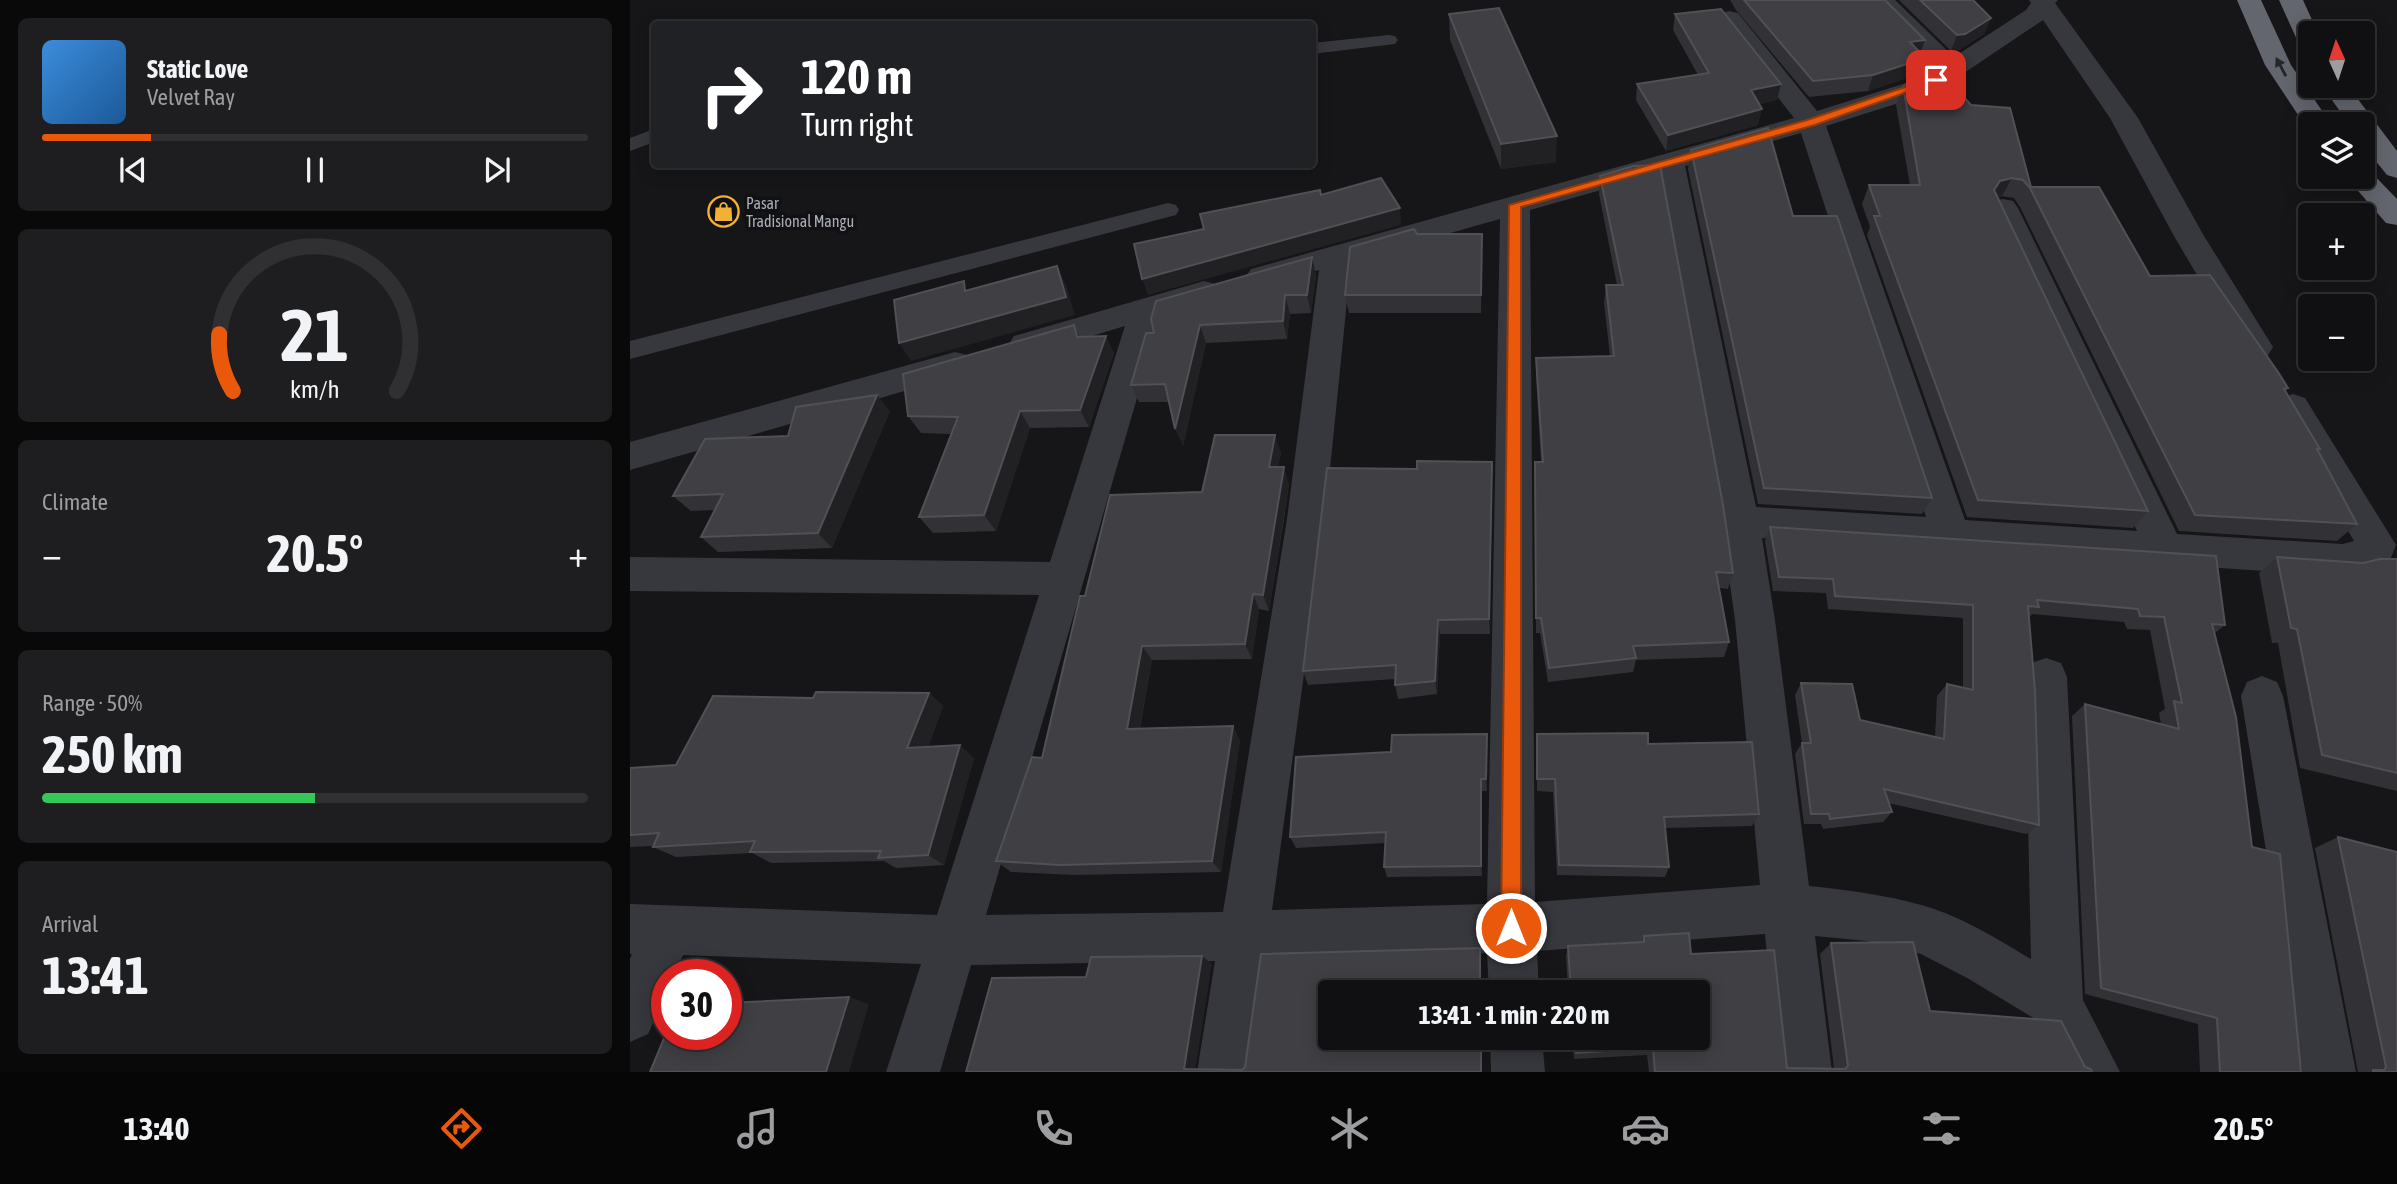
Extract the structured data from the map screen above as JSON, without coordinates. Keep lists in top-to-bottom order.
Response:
{
  "places": {
    "shop": ["Pasar Tradisional Mangu"]
  },
  "north": "top",
  "page": {
    "map_buttons": ["+", "−"],
    "turn": ["120 m", "Turn right"],
    "song": ["Static Love", "Velvet Ray"],
    "tile": [
      "Climate",
      ["Range · 50%", "250 km"],
      ["Arrival", "13:41"]
    ],
    "heat": ["−", "20.5°", "+"],
    "limit": "30",
    "trip": "13:41 · 1 min · 220 m",
    "tabs": ["13:40", "20.5°"],
    "gauge": ["21", "km/h"]
  }
}
